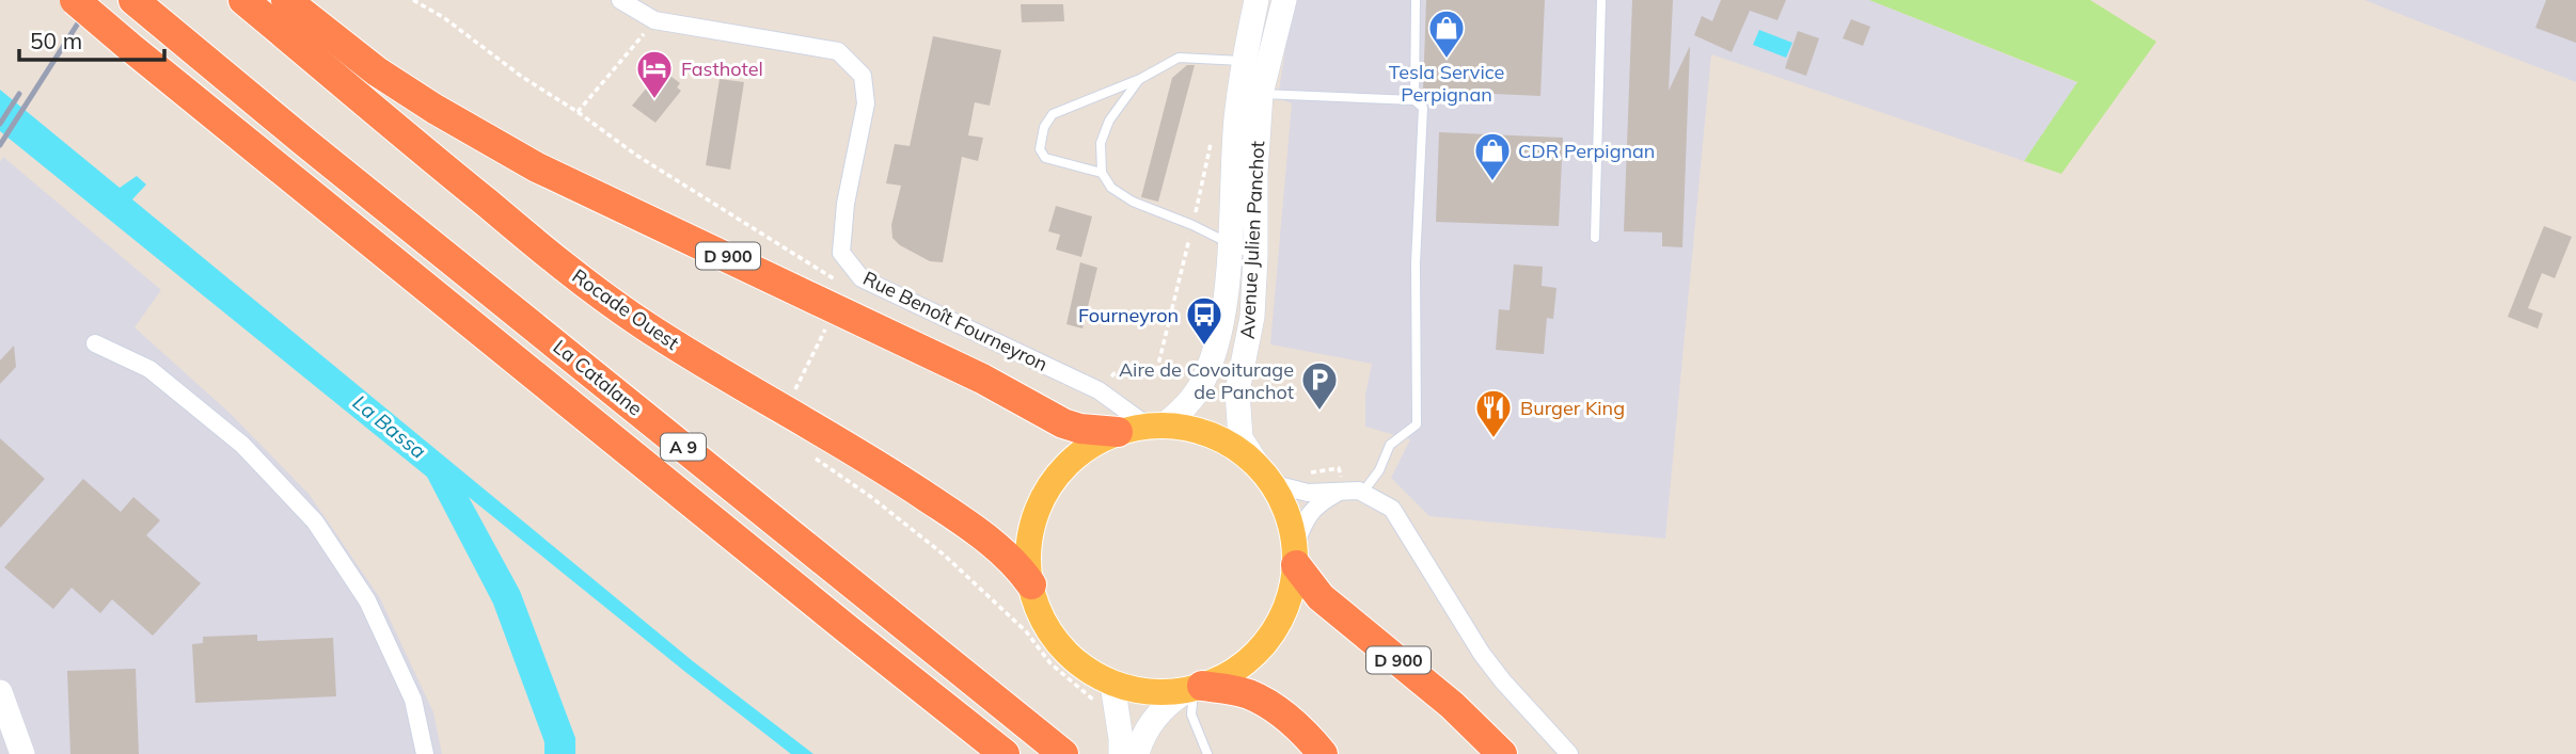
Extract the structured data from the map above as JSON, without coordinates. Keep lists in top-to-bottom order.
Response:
{
  "streets": {
    "highway": [
      "D 900",
      "Rocade Ouest",
      "La Catalane",
      "A 9"
    ],
    "main road": ["Avenue Julien Panchot"],
    "street": ["Rue Benoît Fourneyron"]
  },
  "crossings": [
    ["Avenue Julien Panchot", "Rocade Ouest"],
    ["Avenue Julien Panchot", "Rue Benoît Fourneyron"],
    ["Rocade Ouest", "Rue Benoît Fourneyron"]
  ],
  "water": ["La Bassa"],
  "places": {
    "shop": ["Tesla Service Perpignan", "CDR Perpignan"],
    "hotel": ["Fasthotel"],
    "bus stop": ["Fourneyron"],
    "parking": ["Aire de Covoiturage de Panchot"],
    "restaurant": ["Burger King"]
  },
  "scale_bar": "50 m"
}
